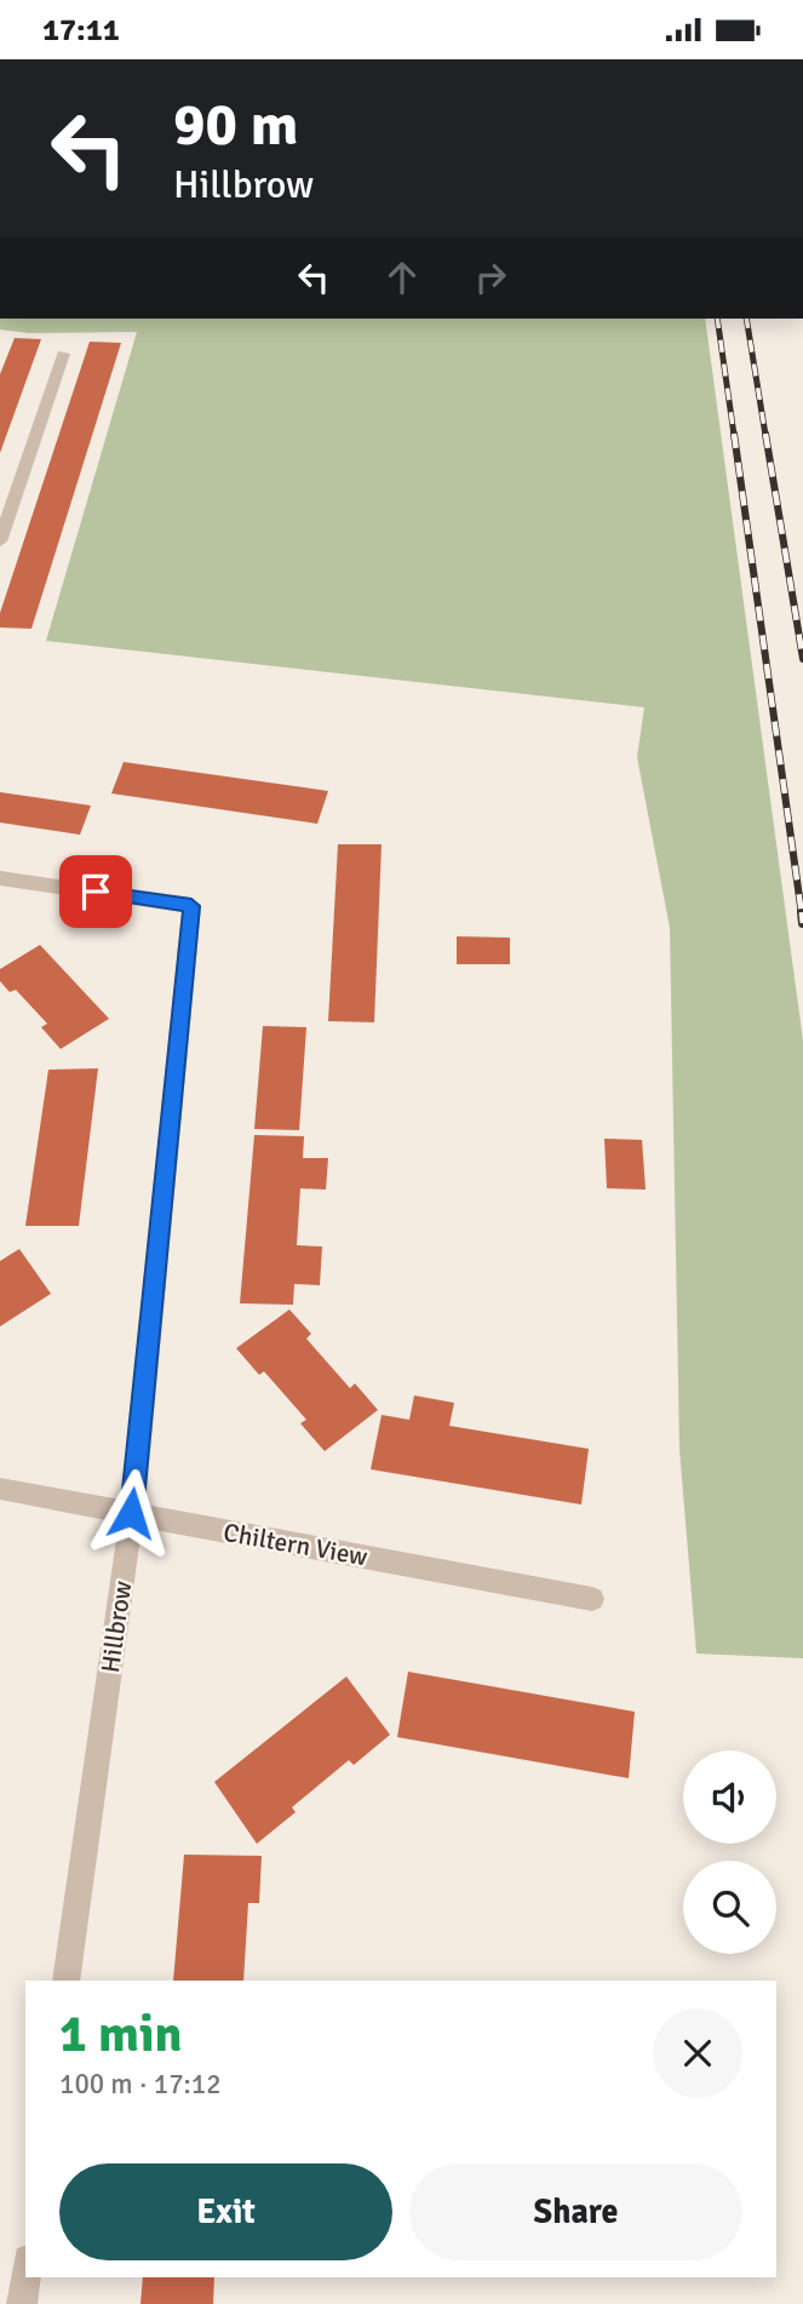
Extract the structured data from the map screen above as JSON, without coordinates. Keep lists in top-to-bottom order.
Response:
{
  "streets": {
    "street": ["Chiltern View", "Hillbrow"]
  },
  "crossings": [
    ["Chiltern View", "Hillbrow"]
  ],
  "page": {
    "status": "17:11",
    "turn": ["90 m", "Hillbrow"],
    "heading": ["1 min", "100 m · 17:12"],
    "buttons": ["Exit", "Share"]
  }
}
